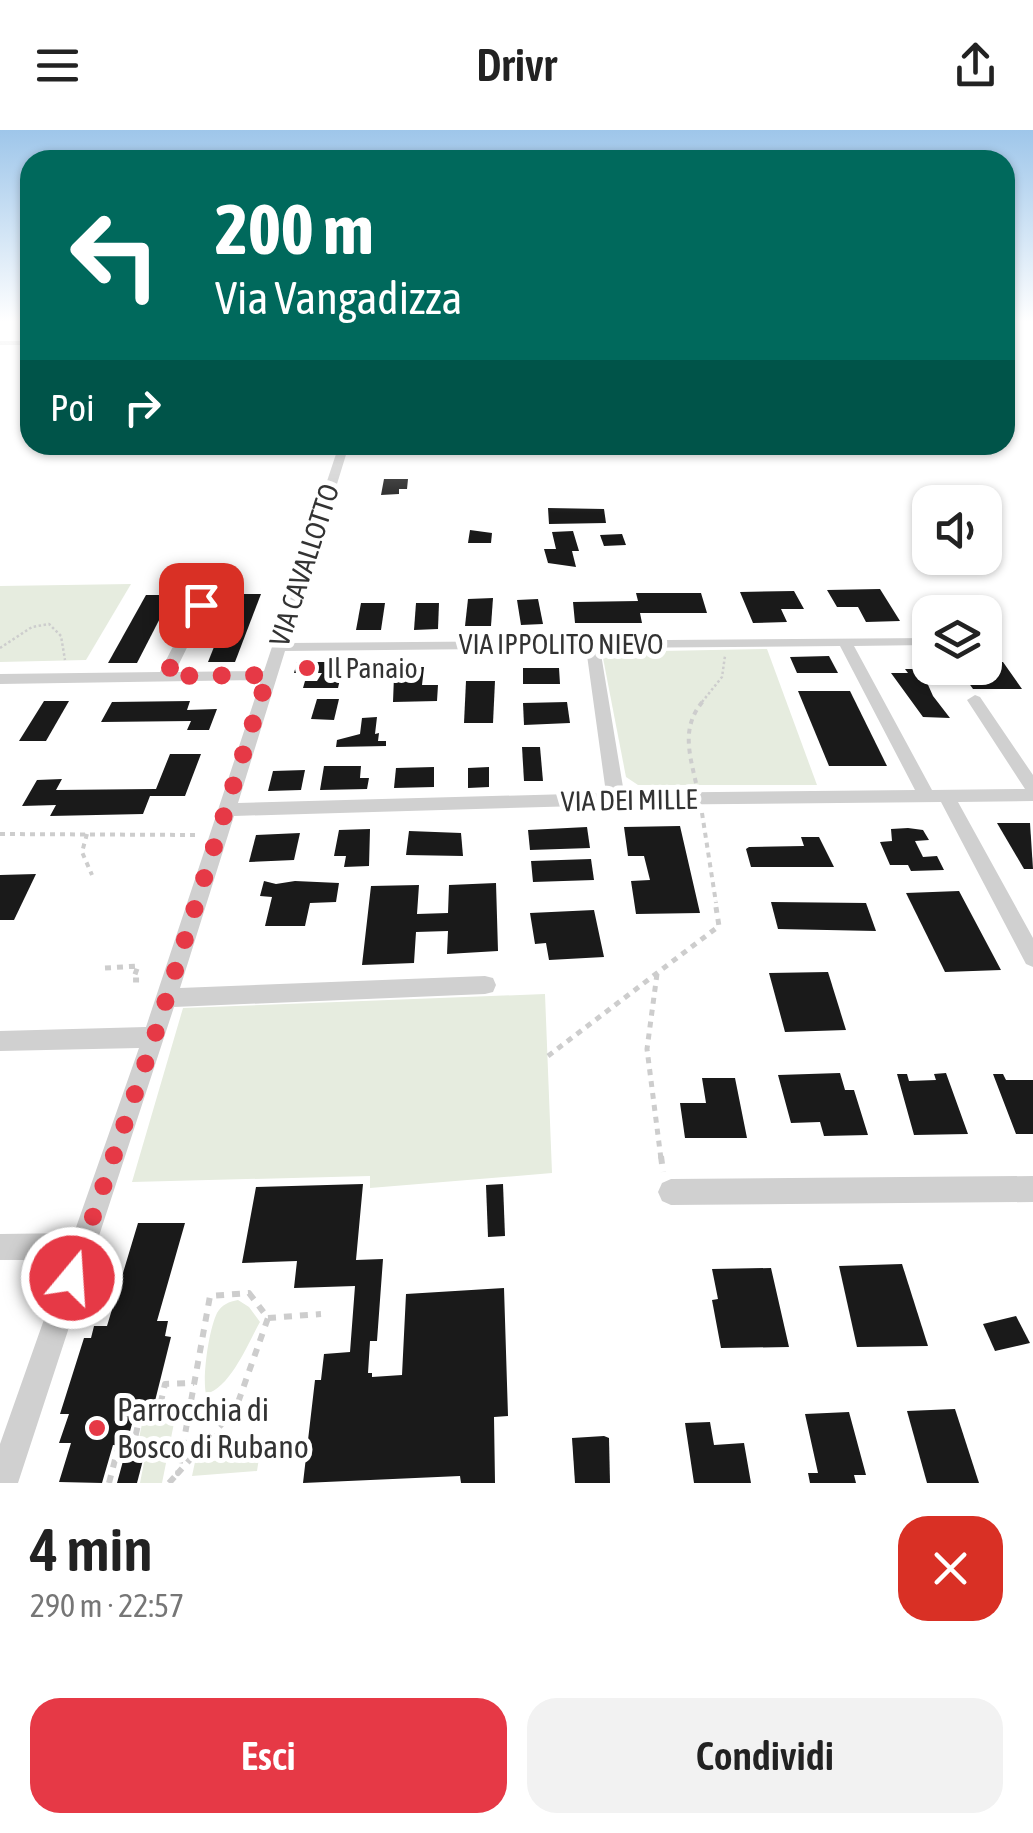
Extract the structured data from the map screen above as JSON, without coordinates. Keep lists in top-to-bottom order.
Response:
{
  "streets": {
    "street": ["VIA CAVALLOTTO", "VIA IPPOLITO NIEVO", "VIA DEI MILLE"]
  },
  "crossings": [
    ["VIA CAVALLOTTO", "VIA IPPOLITO NIEVO"],
    ["VIA CAVALLOTTO", "VIA DEI MILLE"]
  ],
  "places": ["Il Panaio", "Parrocchia di Bosco di Rubano"],
  "page": {
    "header": "Drivr",
    "turn": ["200 m", "Via Vangadizza"],
    "then": "Poi",
    "heading": ["4 min", "290 m · 22:57"],
    "buttons": ["Esci", "Condividi"]
  }
}
